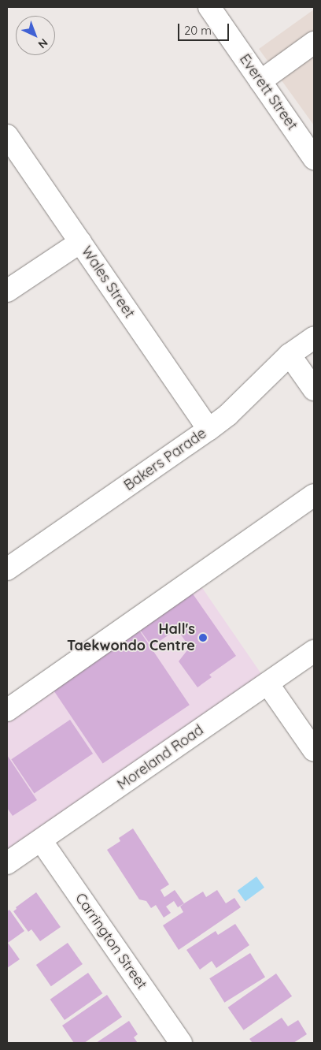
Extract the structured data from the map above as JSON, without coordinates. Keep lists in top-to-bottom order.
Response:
{
  "streets": {
    "street": [
      "Everett Street",
      "Wales Street",
      "Bakers Parade",
      "Moreland Road",
      "Carrington Street"
    ]
  },
  "crossings": [
    ["Wales Street", "Bakers Parade"],
    ["Moreland Road", "Carrington Street"]
  ],
  "places": ["Hall's Taekwondo Centre"],
  "scale_bar": "20 m",
  "north": "bottom right"
}
